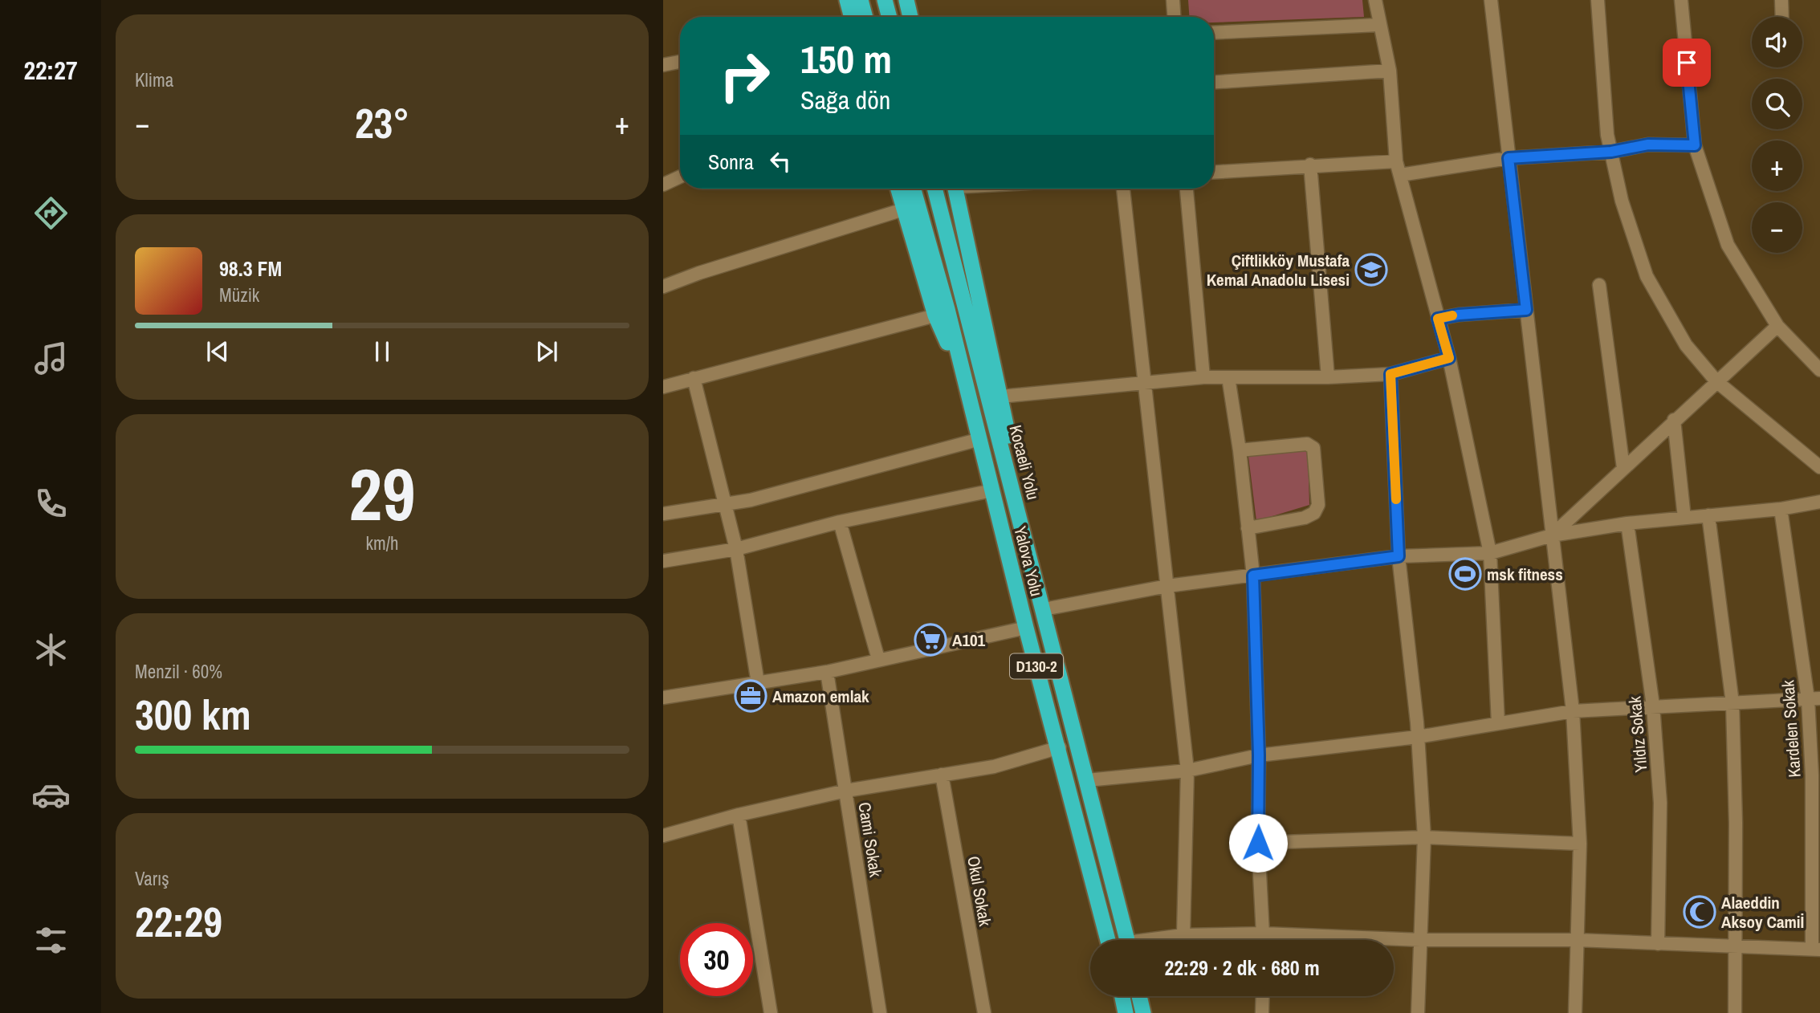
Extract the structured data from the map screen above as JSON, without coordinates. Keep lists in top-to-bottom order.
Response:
{
  "streets": {
    "highway": ["Kocaeli̇ Yolu", "Yalova Yolu", "D130-2"],
    "street": [
      "Kardelen Sokak",
      "Yıldız Sokak",
      "Cami Sokak",
      "Okul Sokak"
    ]
  },
  "places": {
    "school or university": ["Çiftlikköy Mustafa Kemal Anadolu Lisesi"],
    "sports": ["msk fitness"],
    "supermarket": ["A101"],
    "office": ["Amazon emlak"],
    "mosque": ["Alaeddin Aksoy Camiİ"]
  },
  "page": {
    "tabs": "22:27",
    "tile": [
      "Klima",
      ["29", "km/h"],
      ["Menzil · 60%", "300 km"],
      ["Varış", "22:29"]
    ],
    "map_buttons": ["+", "−"],
    "turn": ["150 m", "Sağa dön"],
    "heat": ["−", "23°", "+"],
    "then": "Sonra",
    "song": ["98.3 FM", "Müzik"],
    "limit": "30",
    "trip": "22:29 · 2 dk · 680 m"
  }
}
